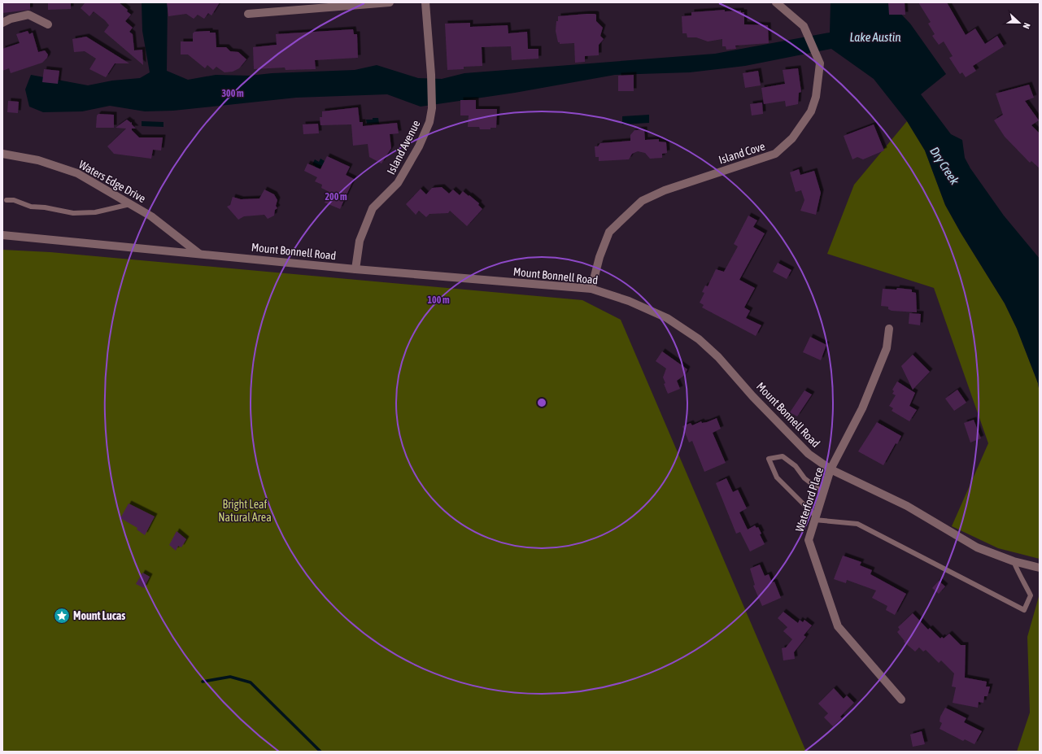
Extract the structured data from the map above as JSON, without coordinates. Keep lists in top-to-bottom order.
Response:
{
  "streets": {
    "street": [
      "Island Avenue",
      "Island Cove",
      "Waters Edge Drive",
      "Mount Bonnell Road",
      "Waterford Place"
    ]
  },
  "crossings": [
    ["Island Avenue", "Mount Bonnell Road"],
    ["Island Cove", "Mount Bonnell Road"],
    ["Waters Edge Drive", "Mount Bonnell Road"],
    ["Mount Bonnell Road", "Waterford Place"]
  ],
  "water": ["Lake Austin", "Dry Creek"],
  "parks": ["Bright Leaf Natural Area"],
  "places": {
    "place": ["Mount Lucas"]
  },
  "north": "right",
  "rings": ["300 m", "200 m", "100 m"]
}
